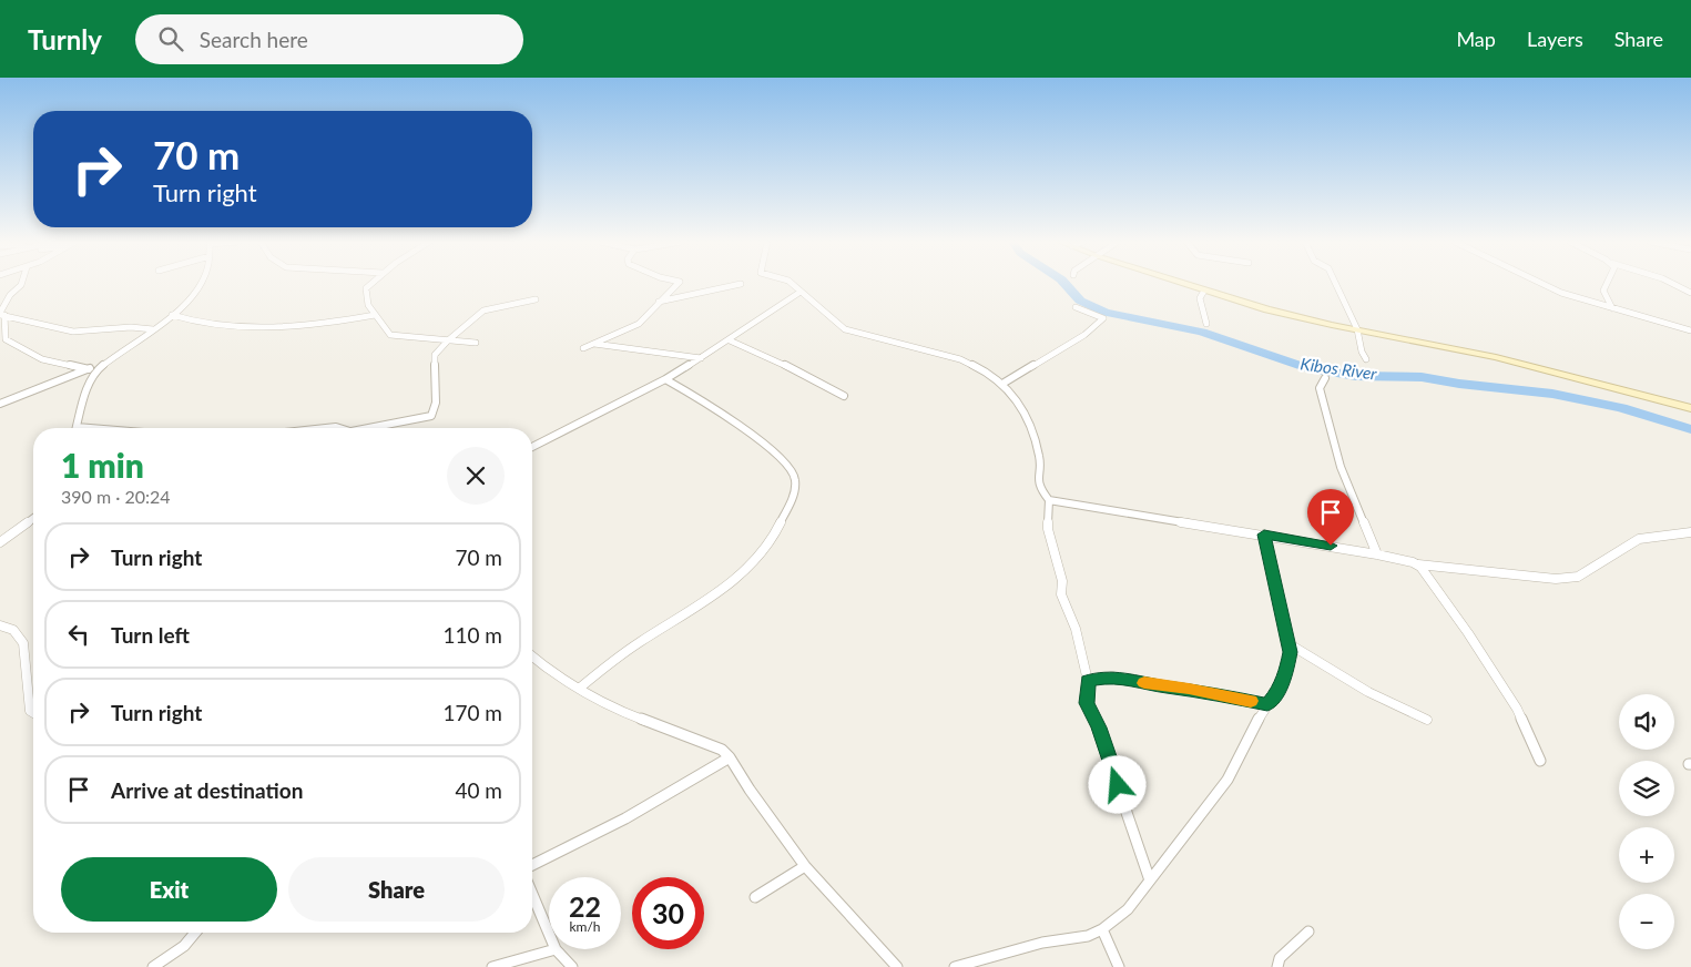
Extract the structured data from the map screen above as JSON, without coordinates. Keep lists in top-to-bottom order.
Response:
{
  "water": ["Kibos River"],
  "page": {
    "header": "Turnly",
    "search": "Search here",
    "nav": ["Map", "Layers", "Share"],
    "turn": ["70 m", "Turn right"],
    "heading": ["1 min", "390 m · 20:24"],
    "list": [
      {
        "name": "Turn right",
        "value": "70 m"
      },
      {
        "name": "Turn left",
        "value": "110 m"
      },
      {
        "name": "Turn right",
        "value": "170 m"
      },
      {
        "name": "Arrive at destination",
        "value": "40 m"
      }
    ],
    "map_buttons": ["+", "−"],
    "buttons": ["Exit", "Share"],
    "speed": "22 km/h",
    "limit": "30"
  }
}
